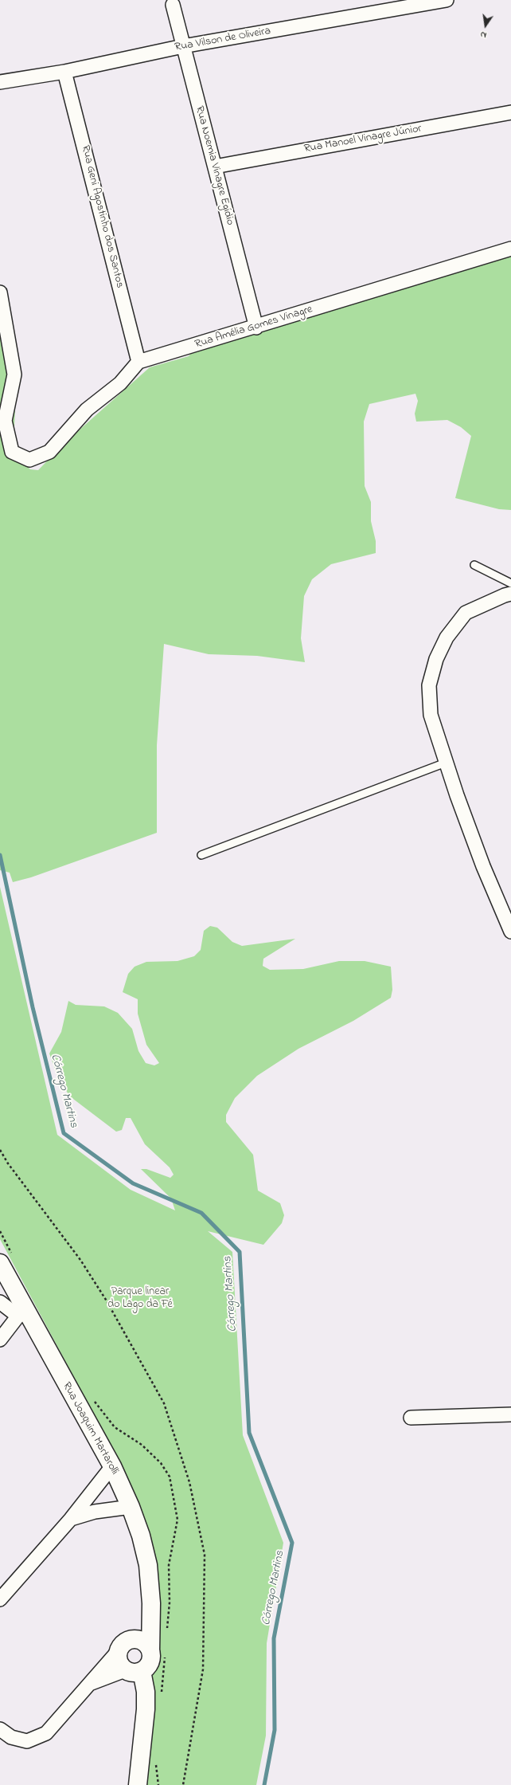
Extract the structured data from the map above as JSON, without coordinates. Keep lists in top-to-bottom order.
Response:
{
  "streets": {
    "street": [
      "Rua Vilson de Oliveira",
      "Rua Manoel Vinagre Júnior",
      "Rua Noemia Vinagre Egídio",
      "Rua Geni Agostinho dos Santos",
      "Rua Amélia Gomes Vinagre",
      "Rua Joaquim Martarolli"
    ]
  },
  "crossings": [
    ["Rua Vilson de Oliveira", "Rua Noemia Vinagre Egídio"],
    ["Rua Vilson de Oliveira", "Rua Geni Agostinho dos Santos"],
    ["Rua Manoel Vinagre Júnior", "Rua Noemia Vinagre Egídio"],
    ["Rua Noemia Vinagre Egídio", "Rua Amélia Gomes Vinagre"],
    ["Rua Geni Agostinho dos Santos", "Rua Amélia Gomes Vinagre"]
  ],
  "water": ["Córrego Martins"],
  "parks": ["Parque linear do Lago da Fé"],
  "north": "bottom"
}
